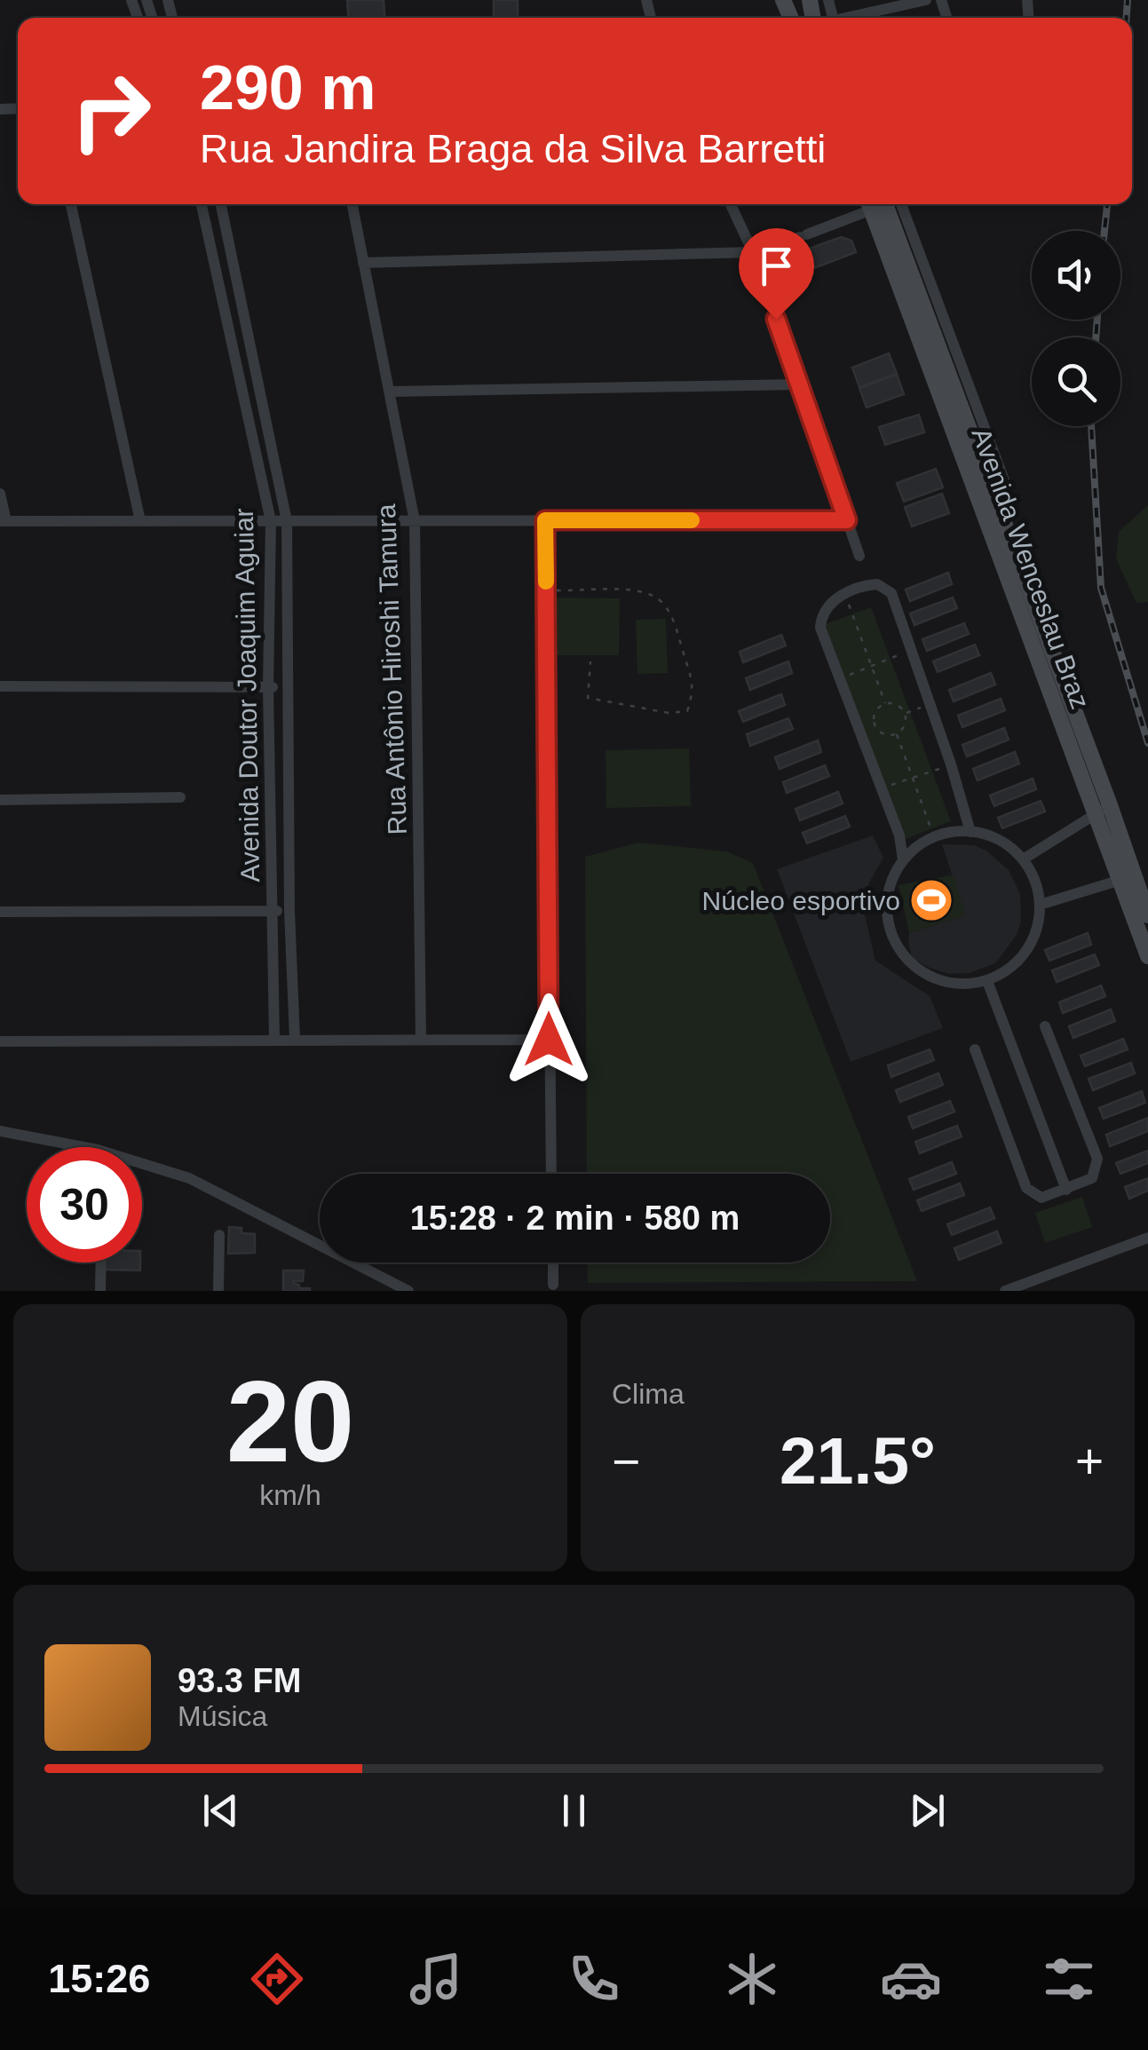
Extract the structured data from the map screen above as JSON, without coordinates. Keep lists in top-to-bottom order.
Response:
{
  "streets": {
    "street": ["Avenida Wenceslau Braz", "Rua Antônio Hiroshi Tamura", "Avenida Doutor Joaquim Aguiar"]
  },
  "places": {
    "sports": ["Núcleo esportivo"]
  },
  "page": {
    "turn": ["290 m", "Rua Jandira Braga da Silva Barretti"],
    "limit": "30",
    "trip": "15:28 · 2 min · 580 m",
    "tile": [
      ["20", "km/h"],
      "Clima"
    ],
    "heat": ["−", "21.5°", "+"],
    "song": ["93.3 FM", "Música"],
    "tabs": "15:26"
  }
}
